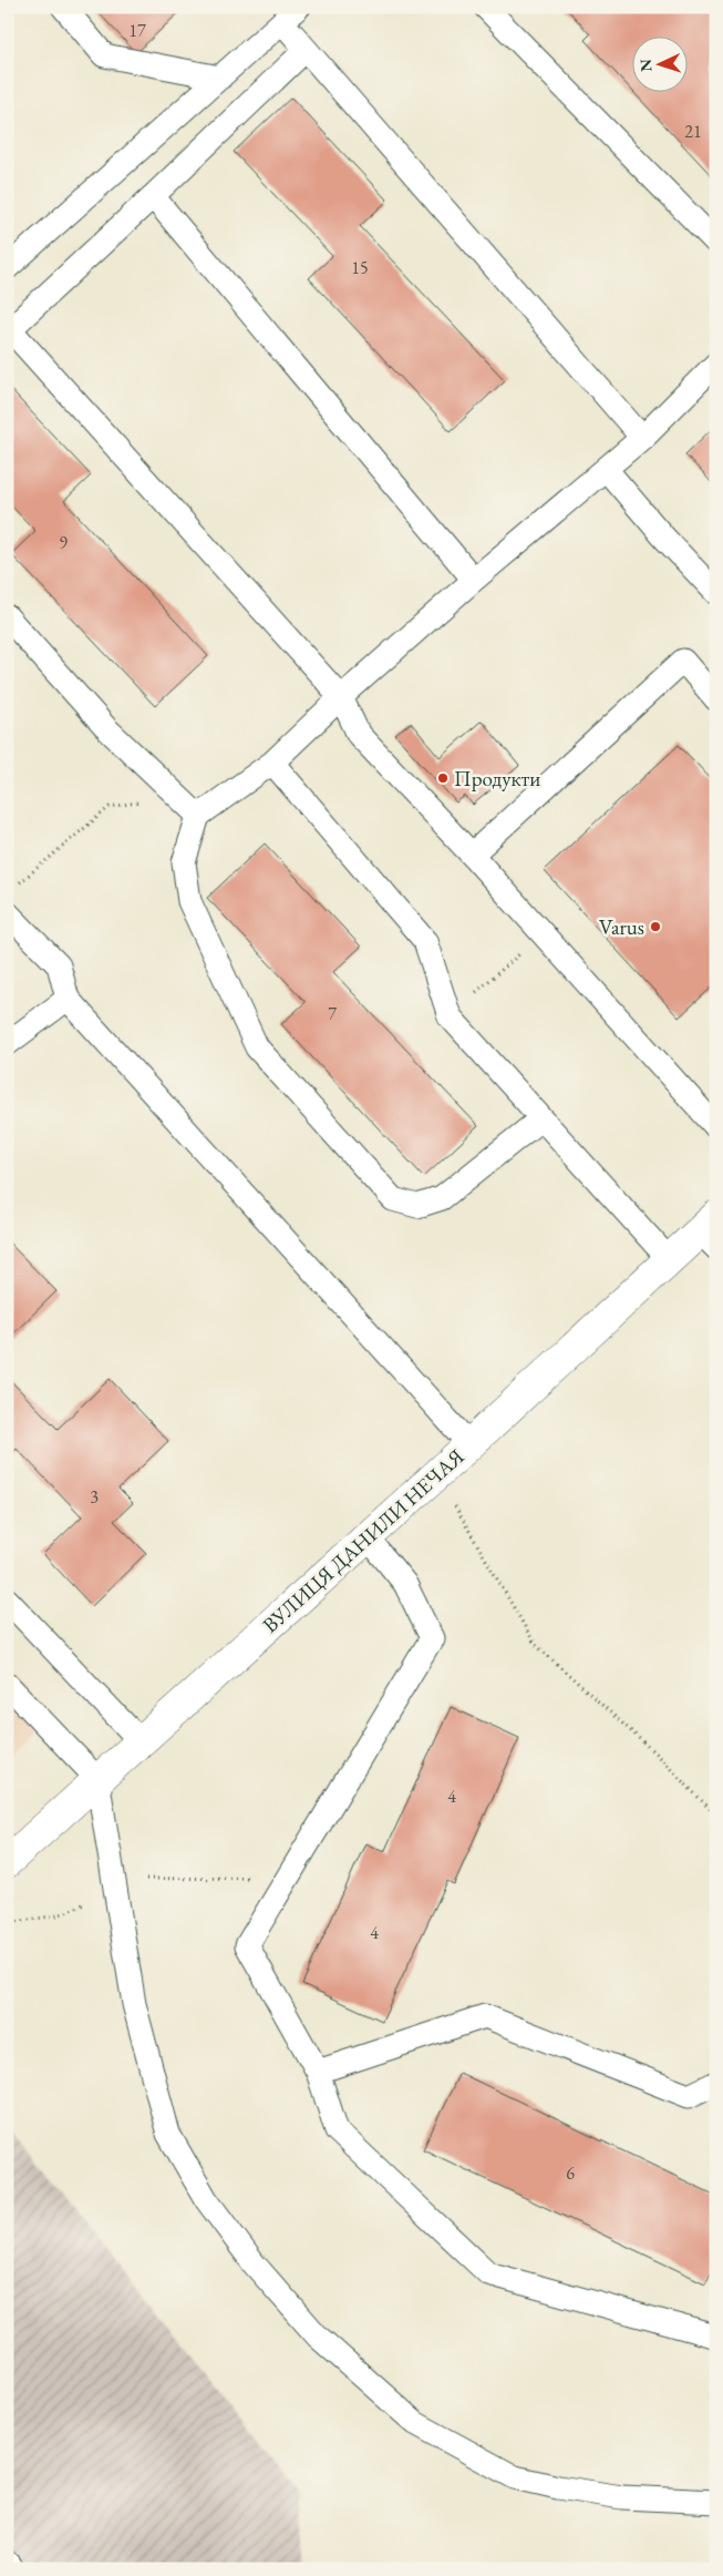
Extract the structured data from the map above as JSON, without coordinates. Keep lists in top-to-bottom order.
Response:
{
  "streets": {
    "street": ["ВУЛИЦЯ ДАНИЛИ НЕЧАЯ"]
  },
  "places": ["Продукти", "Varus"],
  "house_numbers": [
    "17",
    "21",
    "15",
    "9",
    "7",
    "3",
    "4",
    "4",
    "6"
  ],
  "north": "left"
}
